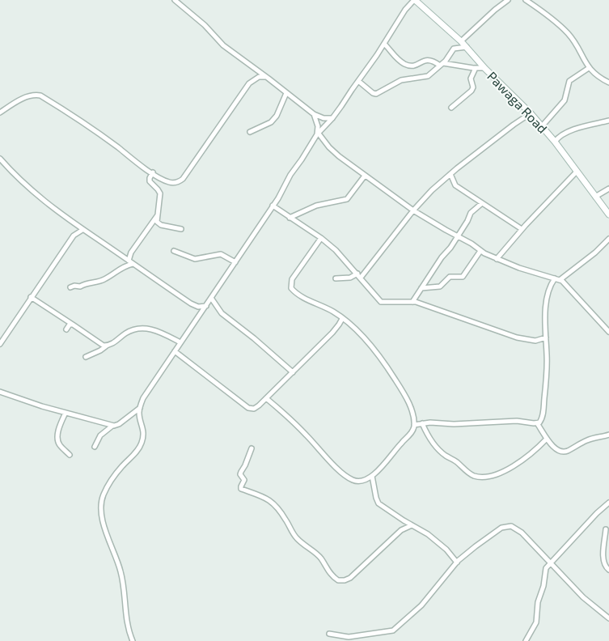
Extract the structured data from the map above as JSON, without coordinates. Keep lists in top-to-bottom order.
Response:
{
  "streets": {
    "main road": ["Pawaga Road"]
  }
}
